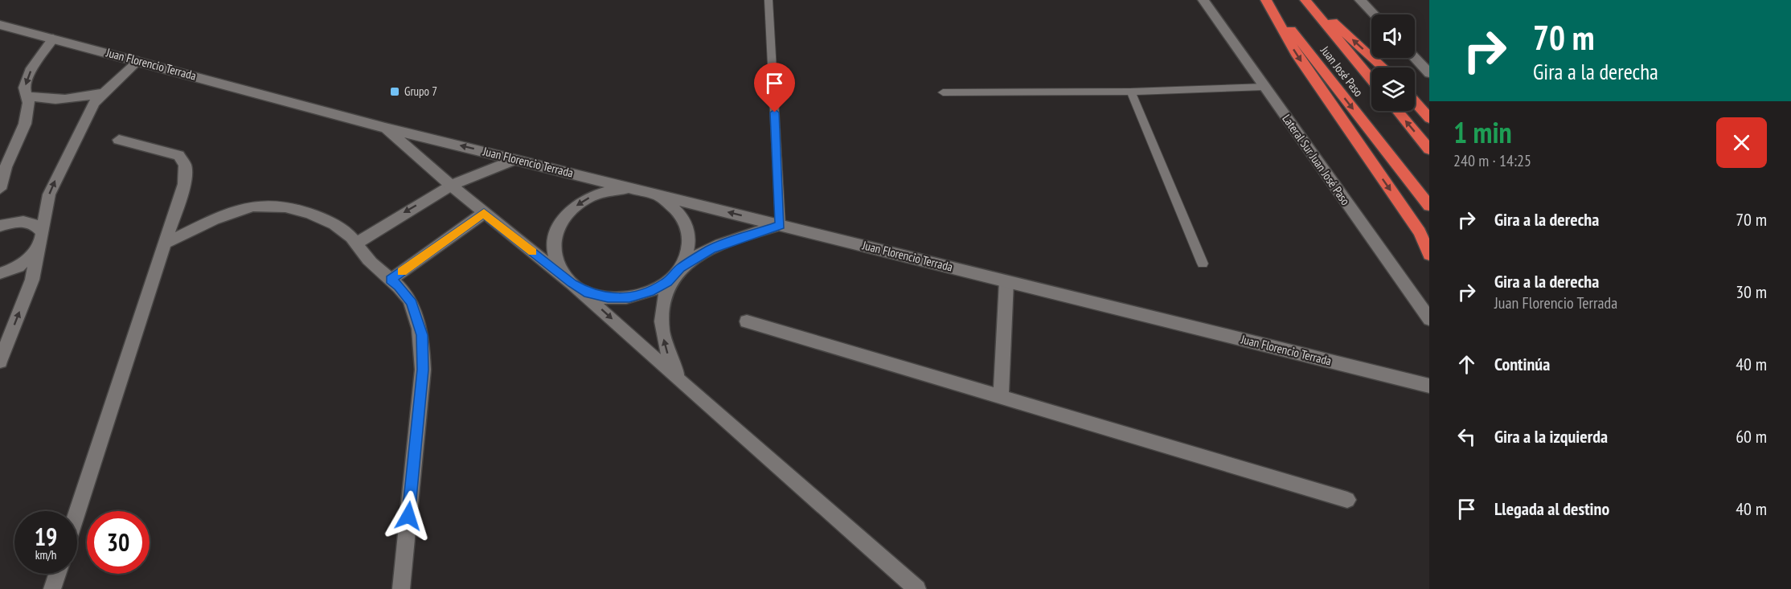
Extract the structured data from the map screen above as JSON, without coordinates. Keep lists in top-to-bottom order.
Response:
{
  "streets": {
    "highway": ["Juan José Paso"],
    "street": ["Juan Florencio Terrada", "Lateral Sur Juan José Paso"]
  },
  "places": {
    "transit": ["Grupo 7"]
  },
  "page": {
    "turn": ["70 m", "Gira a la derecha"],
    "heading": ["1 min", "240 m · 14:25"],
    "list": [
      {
        "name": "Gira a la derecha",
        "value": "70 m"
      },
      {
        "name": "Gira a la derecha",
        "note": "Juan Florencio Terrada",
        "value": "30 m"
      },
      {
        "name": "Continúa",
        "value": "40 m"
      },
      {
        "name": "Gira a la izquierda",
        "value": "60 m"
      },
      {
        "name": "Llegada al destino",
        "value": "40 m"
      }
    ],
    "speed": "19 km/h",
    "limit": "30"
  }
}
